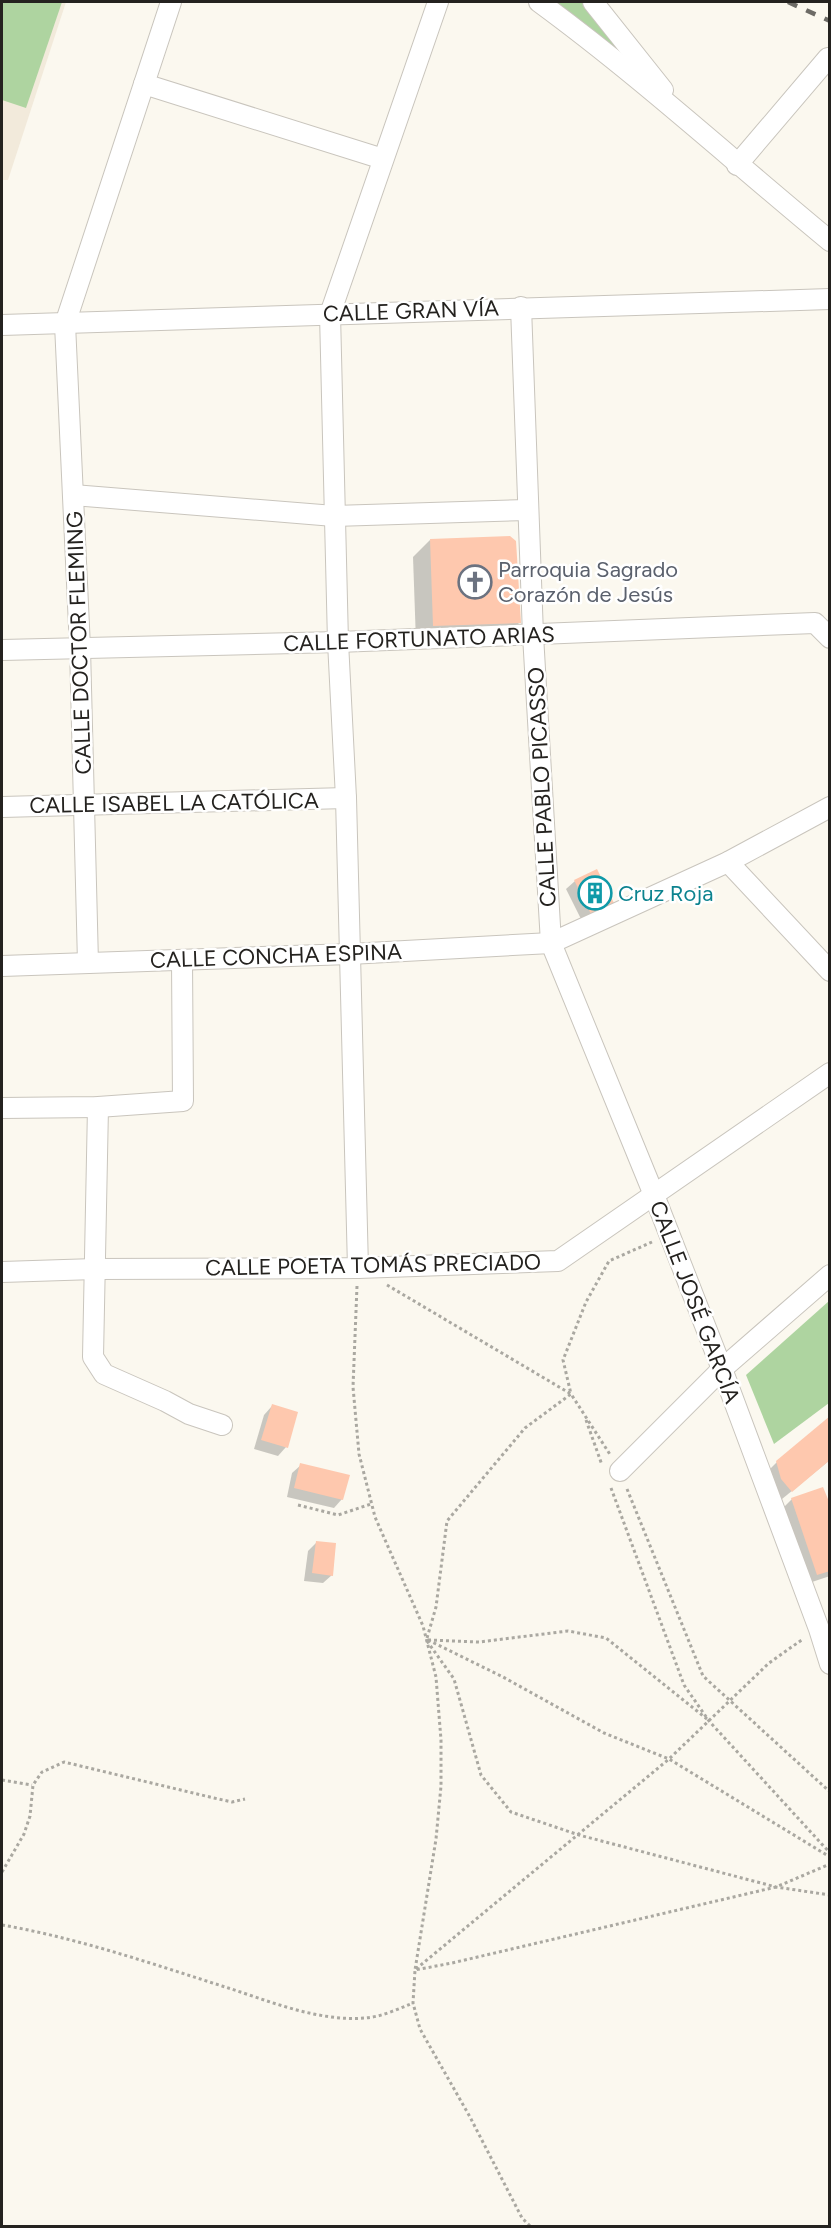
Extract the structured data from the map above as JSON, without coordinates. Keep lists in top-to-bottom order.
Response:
{
  "streets": {
    "street": [
      "CALLE GRAN VÍA",
      "CALLE FORTUNATO ARIAS",
      "CALLE DOCTOR FLEMING",
      "CALLE PABLO PICASSO",
      "CALLE ISABEL LA CATÓLICA",
      "CALLE CONCHA ESPINA",
      "CALLE POETA TOMÁS PRECIADO",
      "CALLE JOSÉ GARCÍA"
    ]
  },
  "crossings": [
    ["CALLE GRAN VÍA", "CALLE DOCTOR FLEMING"],
    ["CALLE GRAN VÍA", "CALLE PABLO PICASSO"],
    ["CALLE FORTUNATO ARIAS", "CALLE DOCTOR FLEMING"],
    ["CALLE FORTUNATO ARIAS", "CALLE PABLO PICASSO"],
    ["CALLE DOCTOR FLEMING", "CALLE ISABEL LA CATÓLICA"],
    ["CALLE DOCTOR FLEMING", "CALLE CONCHA ESPINA"],
    ["CALLE PABLO PICASSO", "CALLE CONCHA ESPINA"],
    ["CALLE PABLO PICASSO", "CALLE JOSÉ GARCÍA"],
    ["CALLE CONCHA ESPINA", "CALLE JOSÉ GARCÍA"],
    ["CALLE POETA TOMÁS PRECIADO", "CALLE JOSÉ GARCÍA"]
  ],
  "places": {
    "church": ["Parroquia Sagrado Corazón de Jesús"],
    "building": ["Cruz Roja"]
  }
}
